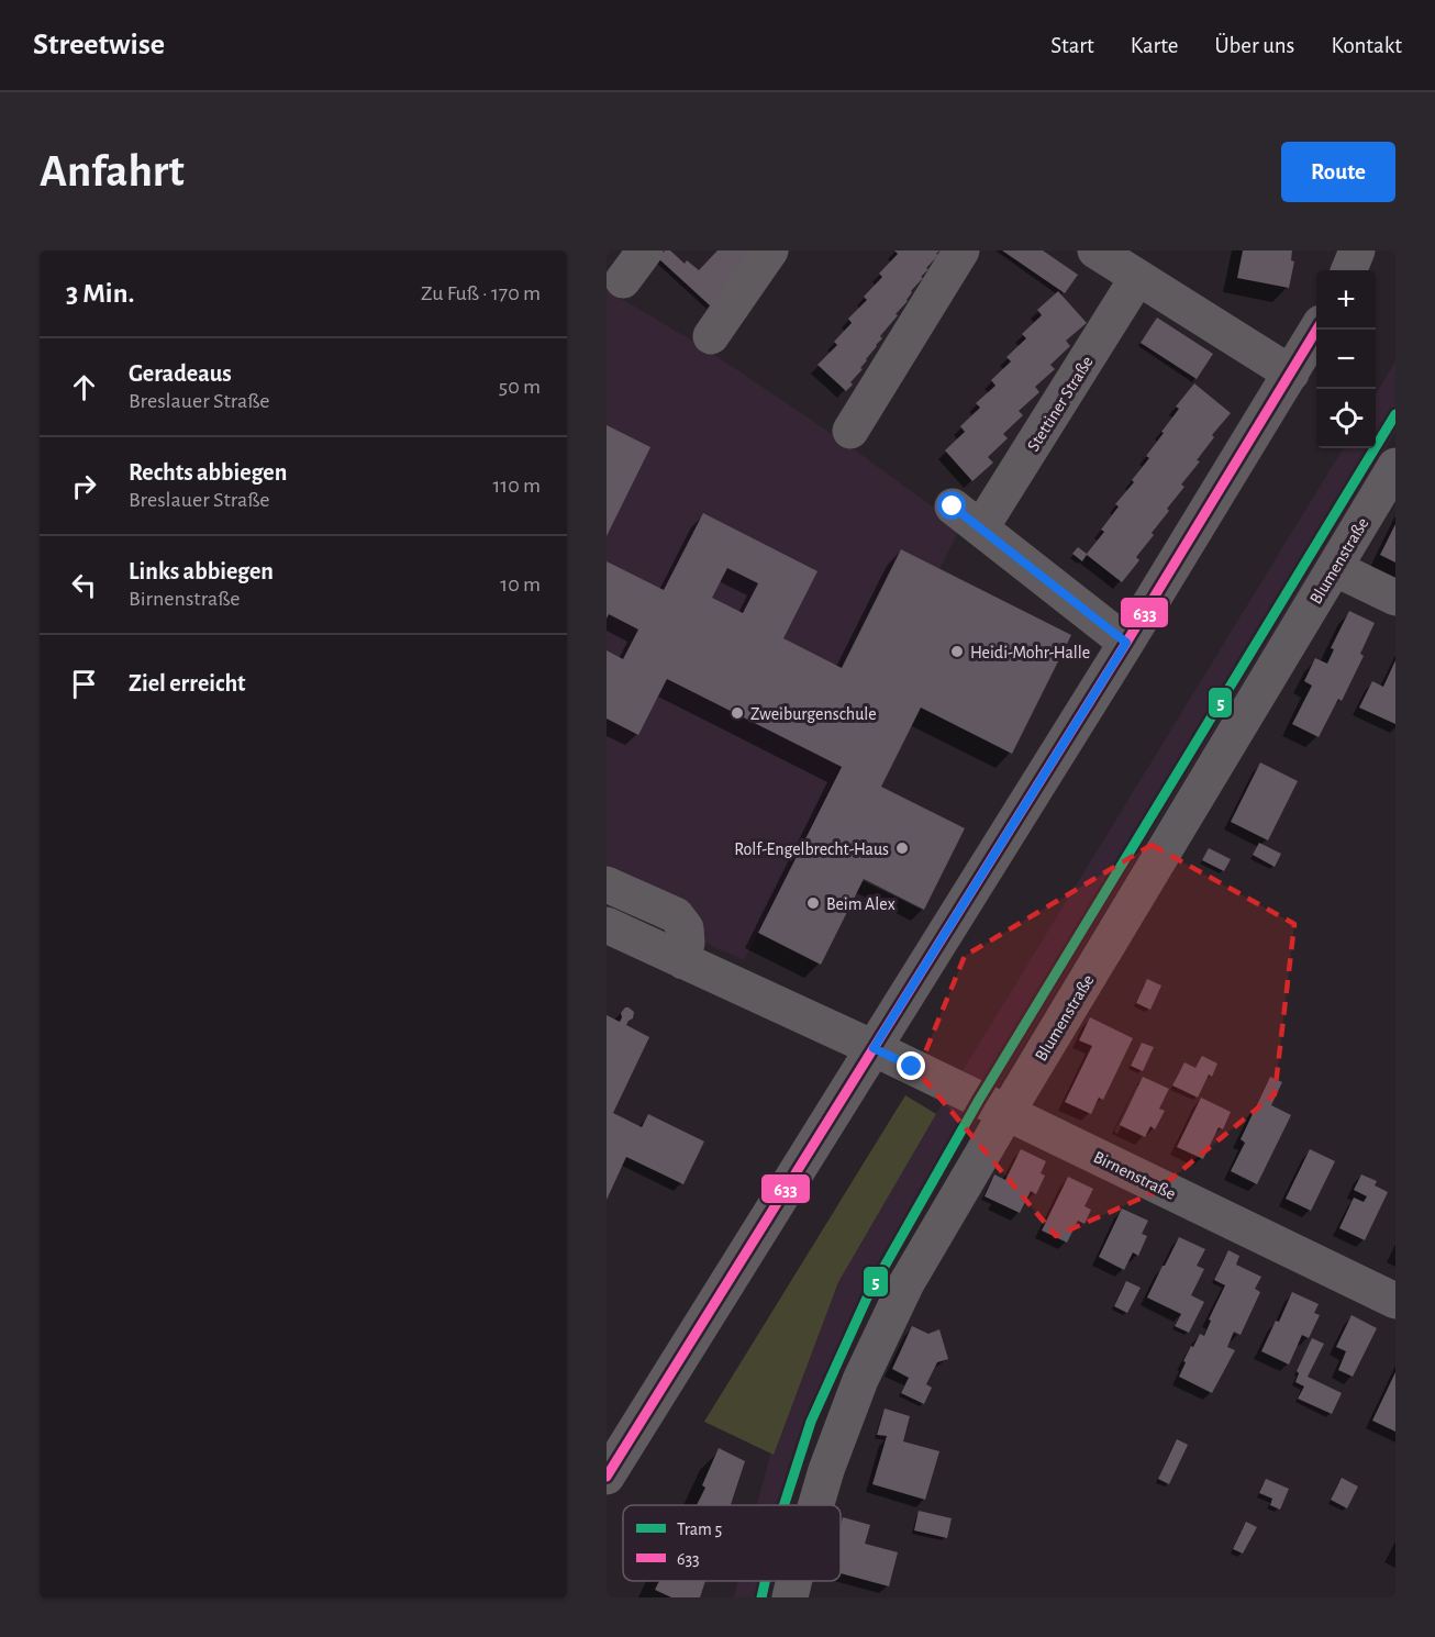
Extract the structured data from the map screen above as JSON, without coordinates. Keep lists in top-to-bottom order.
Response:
{
  "streets": {
    "street": ["Stettiner Straße", "Blumenstraße", "Birnenstraße"]
  },
  "crossings": [
    ["Blumenstraße", "Birnenstraße"]
  ],
  "places": [
    "Heidi-Mohr-Halle",
    "Zweiburgenschule",
    "Rolf-Engelbrecht-Haus",
    "Beim Alex"
  ],
  "lines": ["transit line 633", "tram line 5"],
  "legend": ["Tram 5", "633"],
  "page": {
    "header": "Streetwise",
    "nav": [
      "Start",
      "Karte",
      "Über uns",
      "Kontakt"
    ],
    "buttons": "Route",
    "title": "Anfahrt",
    "heading": ["3 Min.", "Zu Fuß · 170 m"],
    "map_buttons": ["+", "−"],
    "list": [
      ["Geradeaus", "Breslauer Straße", "50 m"],
      ["Rechts abbiegen", "Breslauer Straße", "110 m"],
      ["Links abbiegen", "Birnenstraße", "10 m"],
      "Ziel erreicht"
    ]
  }
}
